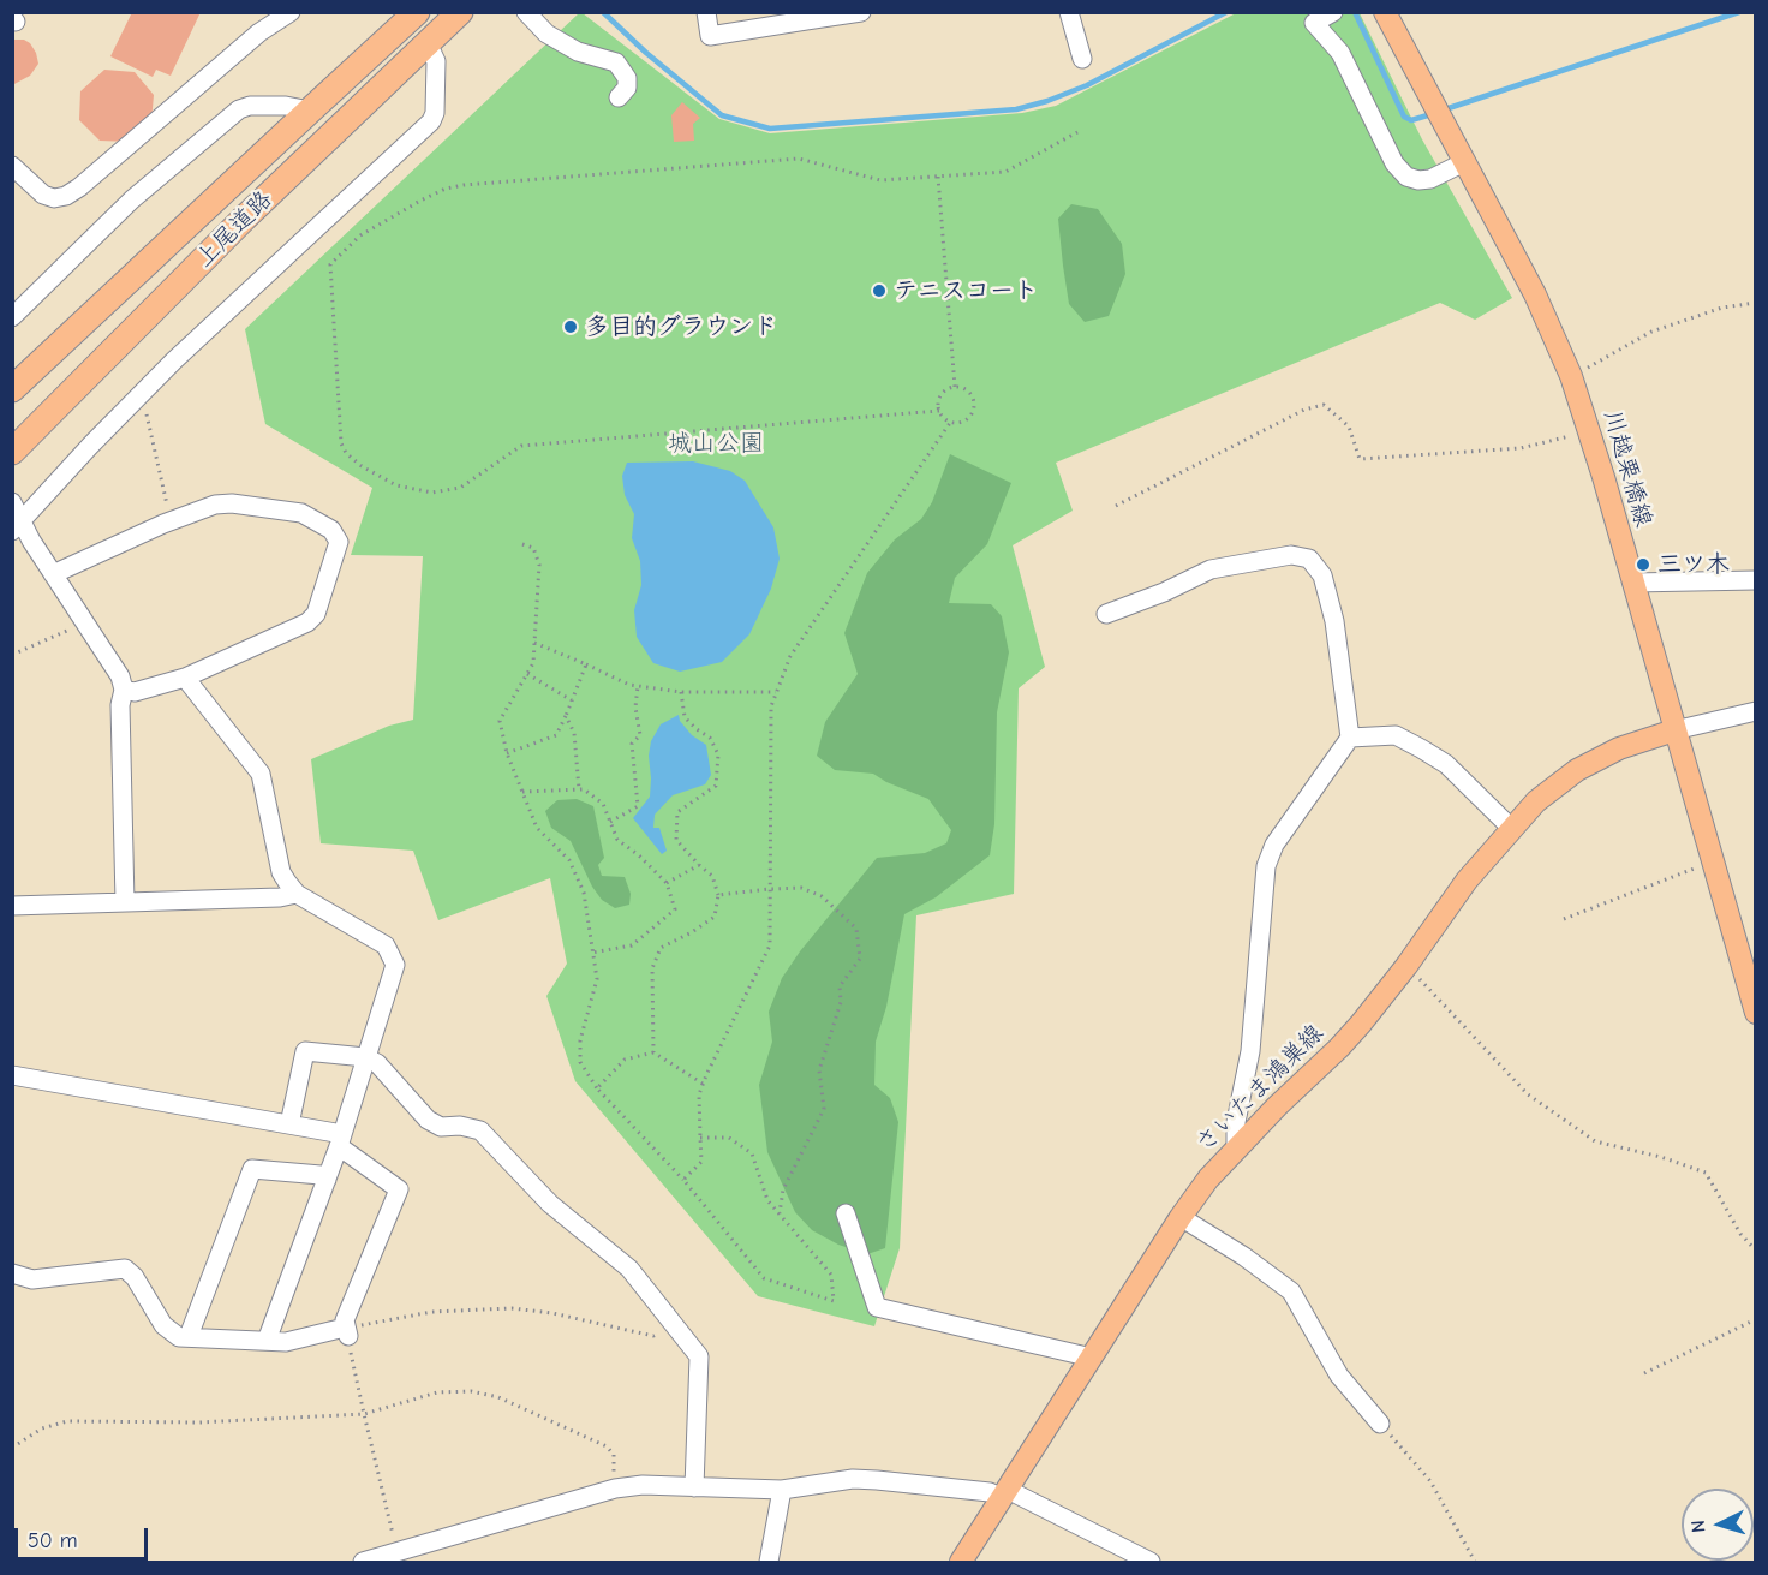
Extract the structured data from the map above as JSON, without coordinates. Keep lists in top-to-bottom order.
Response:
{
  "streets": {
    "highway": ["上尾道路"],
    "main road": ["川越栗橋線", "さいたま鴻巣線"]
  },
  "crossings": [
    ["川越栗橋線", "さいたま鴻巣線"]
  ],
  "parks": ["城山公園"],
  "places": ["テニスコート", "多目的グラウンド", "三ツ木"],
  "scale_bar": "50 m",
  "north": "left"
}
